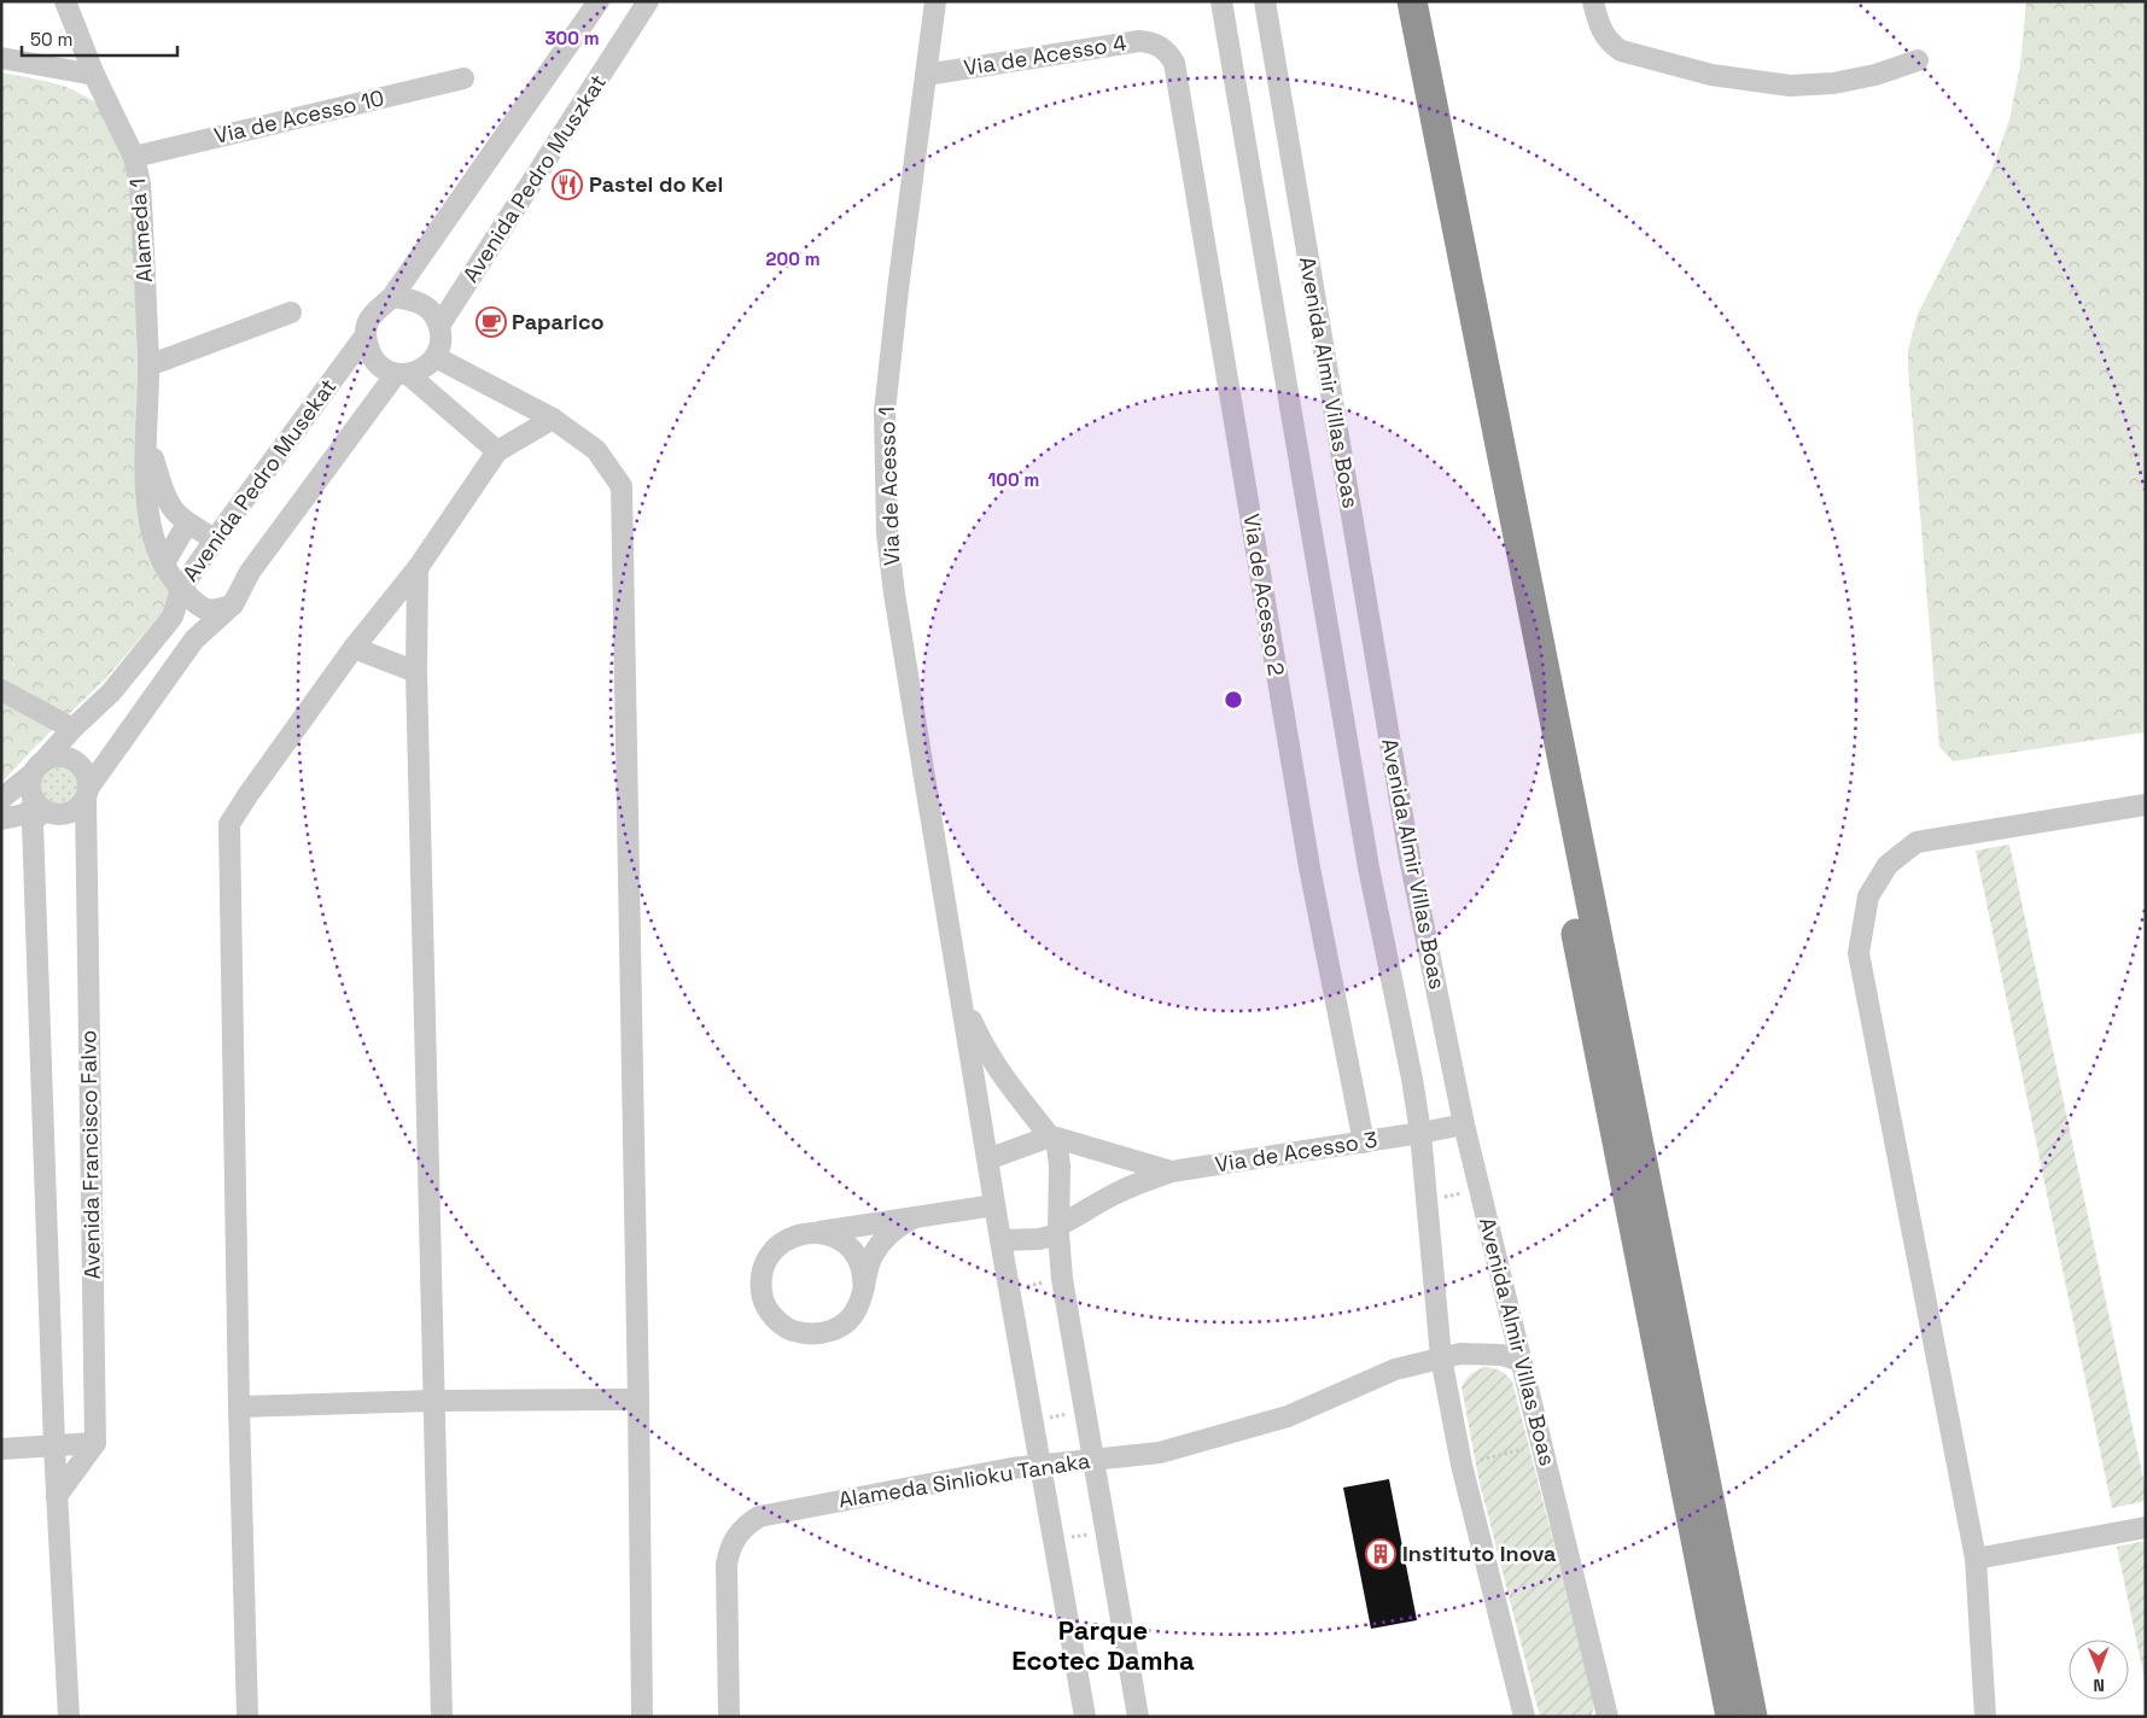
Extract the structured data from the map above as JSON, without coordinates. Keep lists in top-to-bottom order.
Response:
{
  "streets": {
    "street": [
      "Via de Acesso 4",
      "Via de Acesso 10",
      "Avenida Pedro Muszkat",
      "Alameda 1",
      "Avenida Almir Villas Boas",
      "Avenida Pedro Musekat",
      "Via de Acesso 1",
      "Via de Acesso 2",
      "Via de Acesso 3",
      "Avenida Francisco Falvo",
      "Alameda Sinlioku Tanaka"
    ]
  },
  "crossings": [
    ["Via de Acesso 4", "Via de Acesso 1"],
    ["Via de Acesso 4", "Via de Acesso 2"],
    ["Via de Acesso 10", "Alameda 1"],
    ["Avenida Pedro Muszkat", "Avenida Pedro Musekat"],
    ["Alameda 1", "Avenida Pedro Musekat"],
    ["Avenida Almir Villas Boas", "Via de Acesso 3"],
    ["Avenida Almir Villas Boas", "Alameda Sinlioku Tanaka"],
    ["Avenida Pedro Musekat", "Avenida Francisco Falvo"],
    ["Via de Acesso 2", "Via de Acesso 3"]
  ],
  "districts": ["Parque Ecotec Damha"],
  "places": {
    "restaurant": ["Pastel do Kel"],
    "cafe": ["Paparico"],
    "building": ["Instituto Inova"]
  },
  "scale_bar": "50 m",
  "north": "bottom",
  "rings": ["300 m", "200 m", "100 m"]
}
